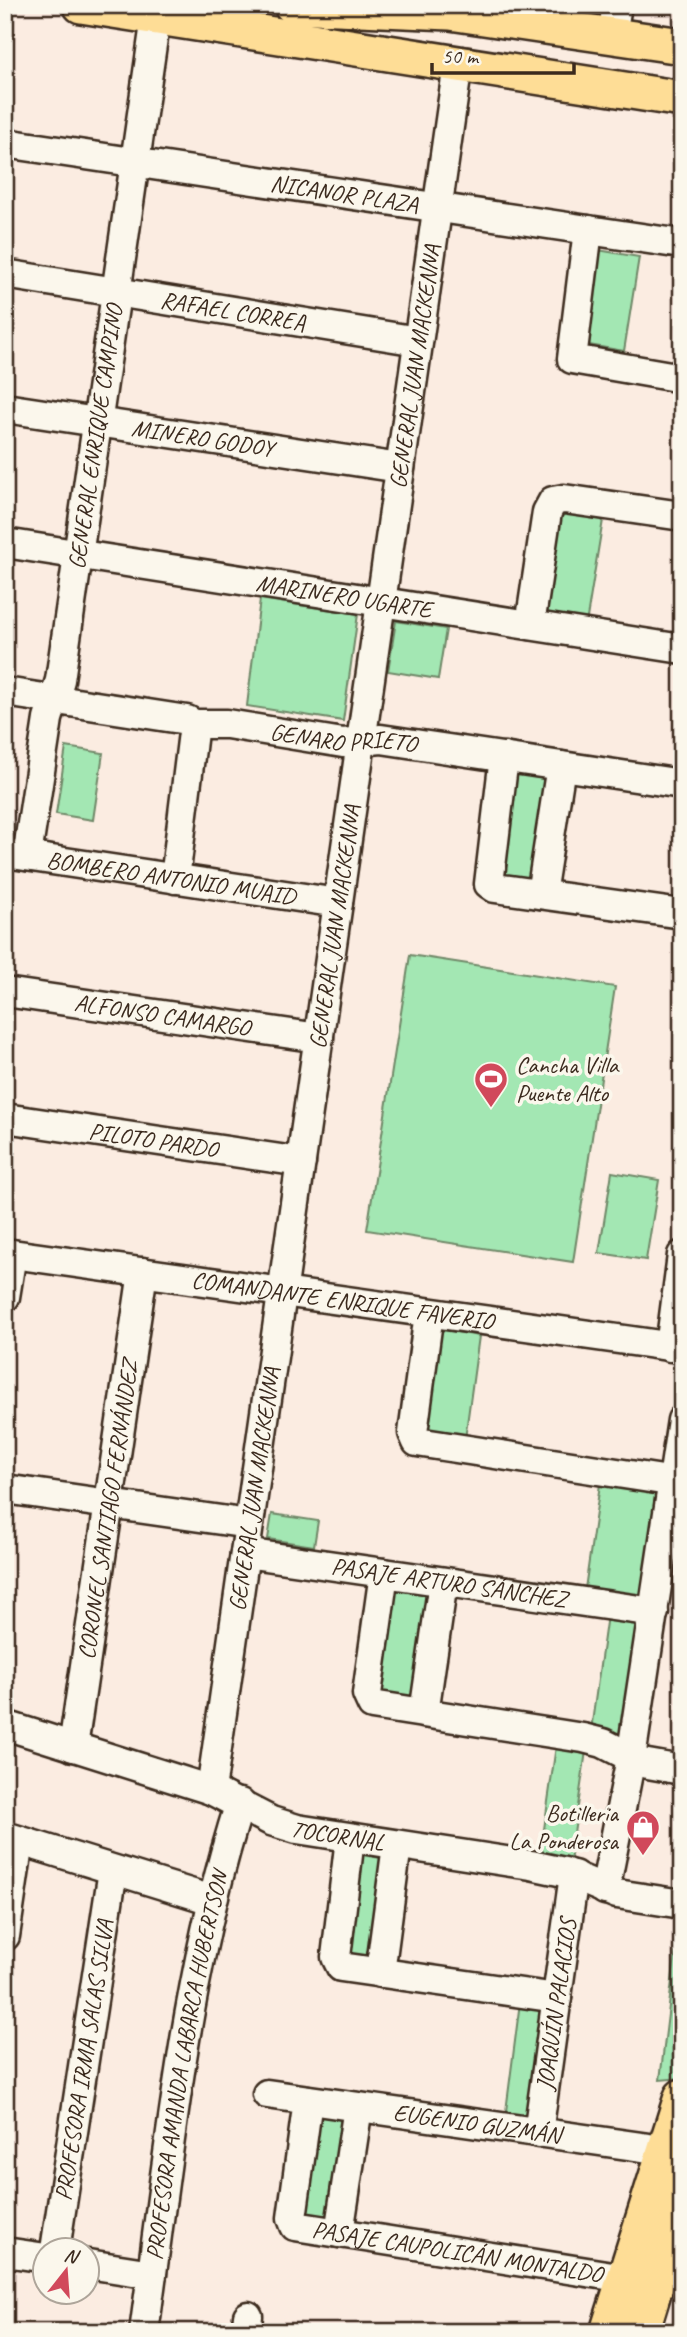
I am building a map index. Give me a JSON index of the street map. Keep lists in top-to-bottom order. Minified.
{"streets":{"street":["NICANOR PLAZA","RAFAEL CORREA","GENERAL JUAN MACKENNA","GENERAL ENRIQUE CAMPINO","MINERO GODOY","MARINERO UGARTE","GENARO PRIETO","BOMBERO ANTONIO MUAID","ALFONSO CAMARGO","PILOTO PARDO","COMANDANTE ENRIQUE FAVERIO","CORONEL SANTIAGO FERNÁNDEZ","PASAJE ARTURO SÁNCHEZ","TOCORNAL","JOAQUÍN PALACIOS","PROFESORA IRMA SALAS SILVA","PROFESORA AMANDA LABARCA HUBERTSON","EUGENIO GUZMÁN","PASAJE CAUPOLICÁN MONTALDO"]},"crossings":[["NICANOR PLAZA","GENERAL JUAN MACKENNA"],["NICANOR PLAZA","GENERAL ENRIQUE CAMPINO"],["RAFAEL CORREA","GENERAL JUAN MACKENNA"],["RAFAEL CORREA","GENERAL ENRIQUE CAMPINO"],["GENERAL JUAN MACKENNA","MINERO GODOY"],["GENERAL JUAN MACKENNA","MARINERO UGARTE"],["GENERAL JUAN MACKENNA","GENARO PRIETO"],["GENERAL JUAN MACKENNA","BOMBERO ANTONIO MUAID"],["GENERAL JUAN MACKENNA","ALFONSO CAMARGO"],["GENERAL JUAN MACKENNA","PILOTO PARDO"],["GENERAL JUAN MACKENNA","COMANDANTE ENRIQUE FAVERIO"],["GENERAL JUAN MACKENNA","PASAJE ARTURO SÁNCHEZ"],["GENERAL JUAN MACKENNA","TOCORNAL"],["GENERAL ENRIQUE CAMPINO","MINERO GODOY"],["GENERAL ENRIQUE CAMPINO","MARINERO UGARTE"],["GENERAL ENRIQUE CAMPINO","GENARO PRIETO"],["GENERAL ENRIQUE CAMPINO","BOMBERO ANTONIO MUAID"],["COMANDANTE ENRIQUE FAVERIO","CORONEL SANTIAGO FERNÁNDEZ"],["CORONEL SANTIAGO FERNÁNDEZ","TOCORNAL"],["TOCORNAL","JOAQUÍN PALACIOS"],["TOCORNAL","PROFESORA AMANDA LABARCA HUBERTSON"],["JOAQUÍN PALACIOS","EUGENIO GUZMÁN"],["EUGENIO GUZMÁN","PASAJE CAUPOLICÁN MONTALDO"]],"places":{"sports":["Cancha Villa Puente Alto"],"shop":["Botilleria La Ponderosa"]},"scale_bar":"50 m","north":"top"}
